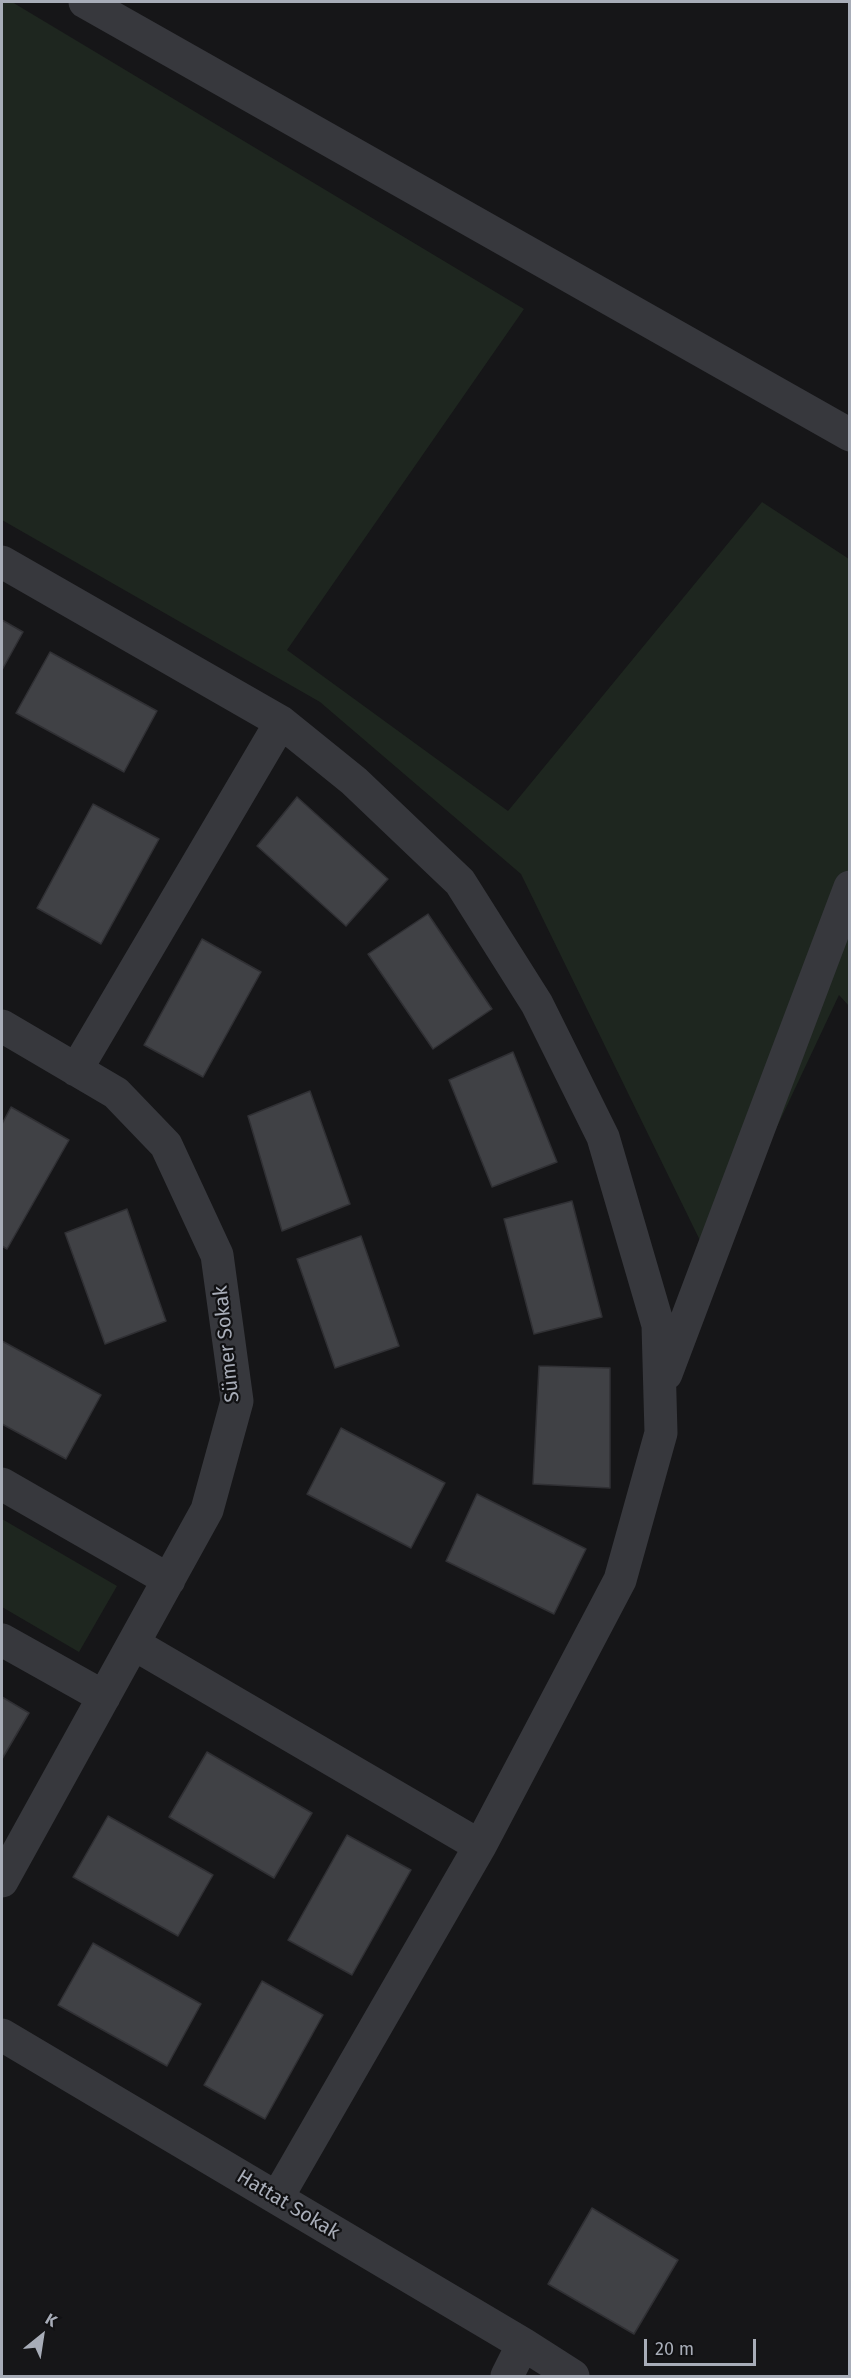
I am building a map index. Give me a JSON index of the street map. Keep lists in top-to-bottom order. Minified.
{"streets":{"street":["Sümer Sokak","Hattat Sokak"]},"scale_bar":"20 m","north":"top right"}
